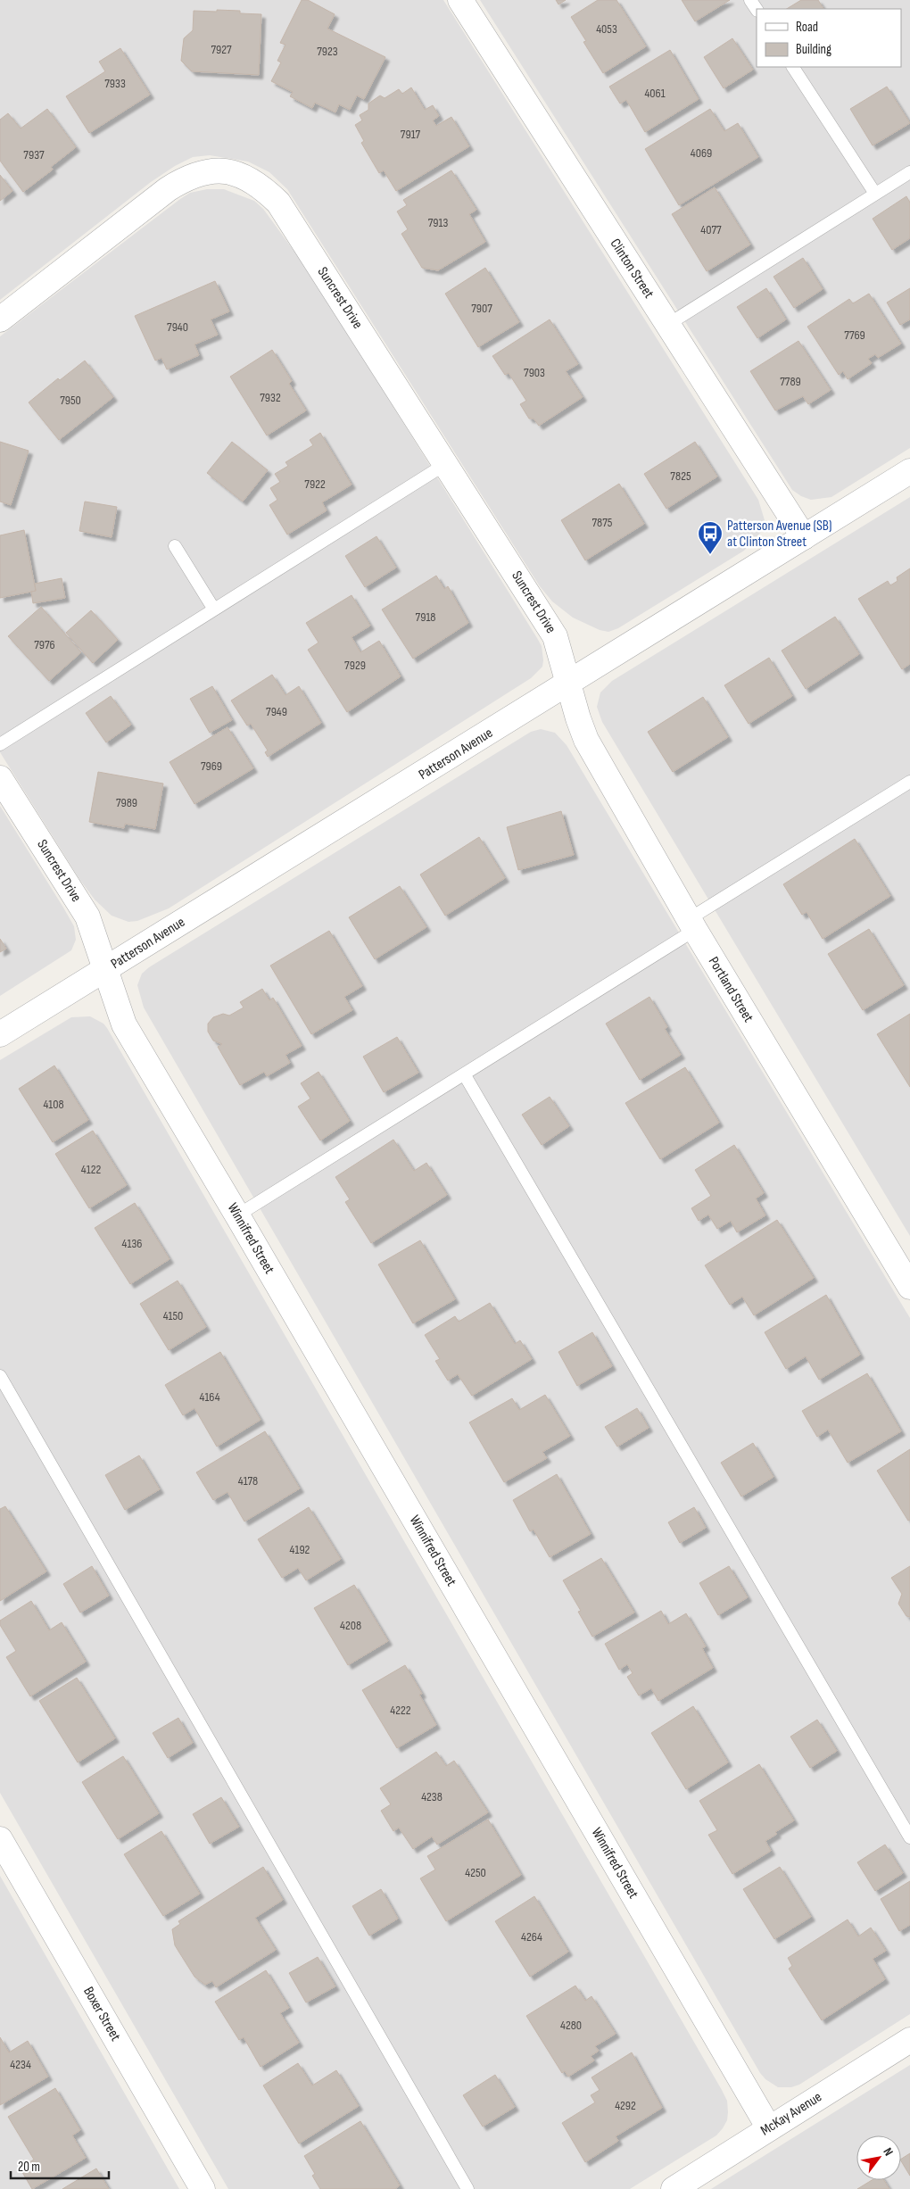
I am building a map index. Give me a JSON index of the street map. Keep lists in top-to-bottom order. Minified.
{"streets":{"street":["Clinton Street","Suncrest Drive","Patterson Avenue","Portland Street","Winnifred Street","Boxer Street","McKay Avenue"]},"crossings":[["Clinton Street","Patterson Avenue"],["Suncrest Drive","Patterson Avenue"],["Suncrest Drive","Portland Street"],["Suncrest Drive","Winnifred Street"],["Patterson Avenue","Portland Street"],["Patterson Avenue","Winnifred Street"],["Winnifred Street","McKay Avenue"]],"places":{"bus stop":["Patterson Avenue (SB) at Clinton Street"]},"house_numbers":["4053","7927","7923","7933","4061","7917","4069","7937","7913","4077","7907","7940","7769","7903","7789","7932","7950","7825","7922","7875","7918","7976","7929","7949","7969","7989","4108","4122","4136","4150","4164","4178","4192","4208","4222","4238","4250","4264","4280","4234","4292"],"legend":["Road","Building"],"scale_bar":"20 m","north":"top right"}
